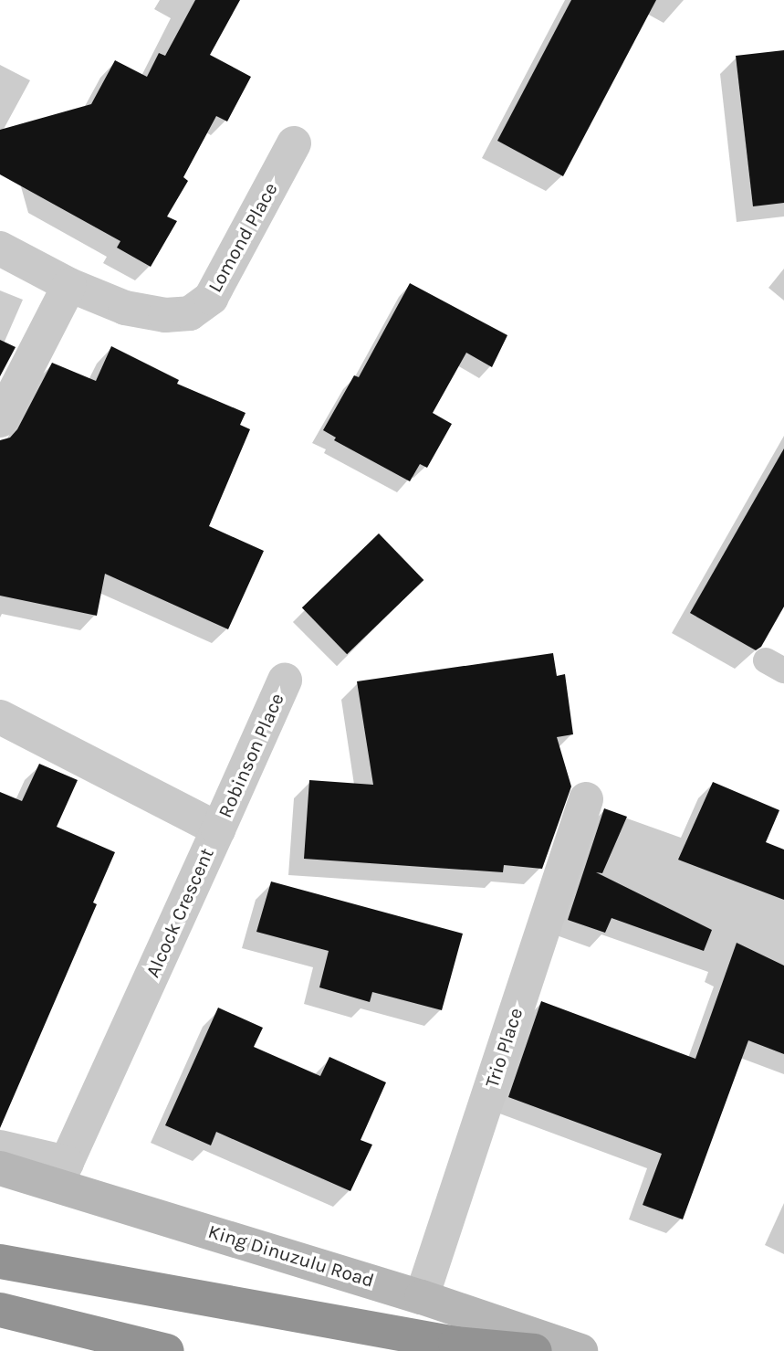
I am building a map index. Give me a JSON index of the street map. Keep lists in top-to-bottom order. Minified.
{"streets":{"main road":["King Dinuzulu Road"],"street":["Lomond Place","Robinson Place","Alcock Crescent","Trio Place"]},"crossings":[["Robinson Place","Alcock Crescent"],["Alcock Crescent","King Dinuzulu Road"],["Trio Place","King Dinuzulu Road"]]}
